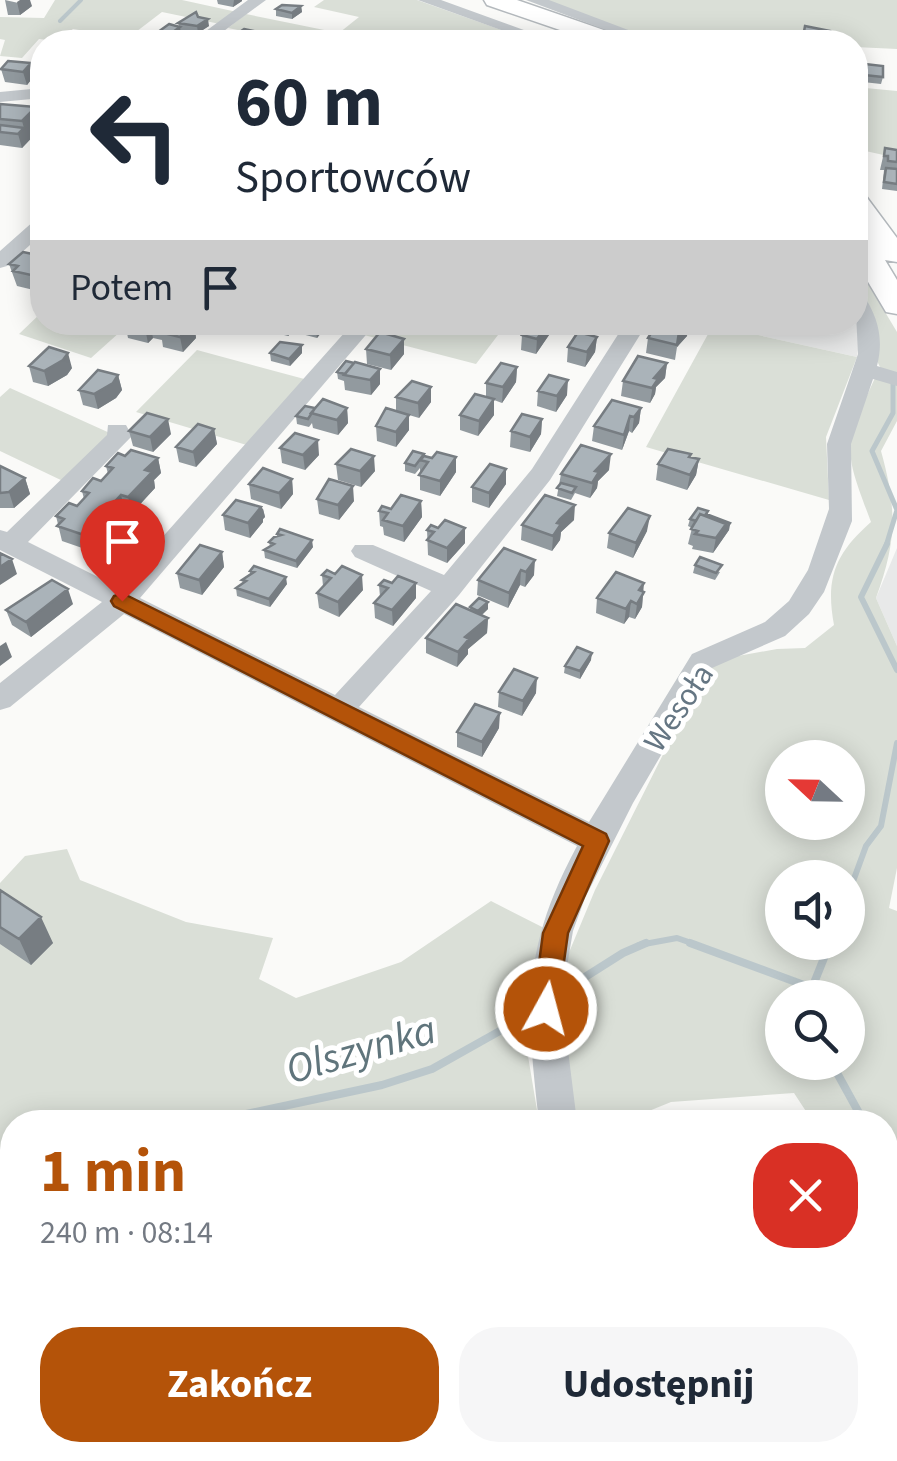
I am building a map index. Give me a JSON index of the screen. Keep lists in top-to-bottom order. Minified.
{"streets":{"street":["Wesoła"]},"water":["Olszynka"],"north":"left","page":{"turn":["60 m","Sportowców"],"then":"Potem","heading":["1 min","240 m · 08:14"],"buttons":["Zakończ","Udostępnij"]}}
